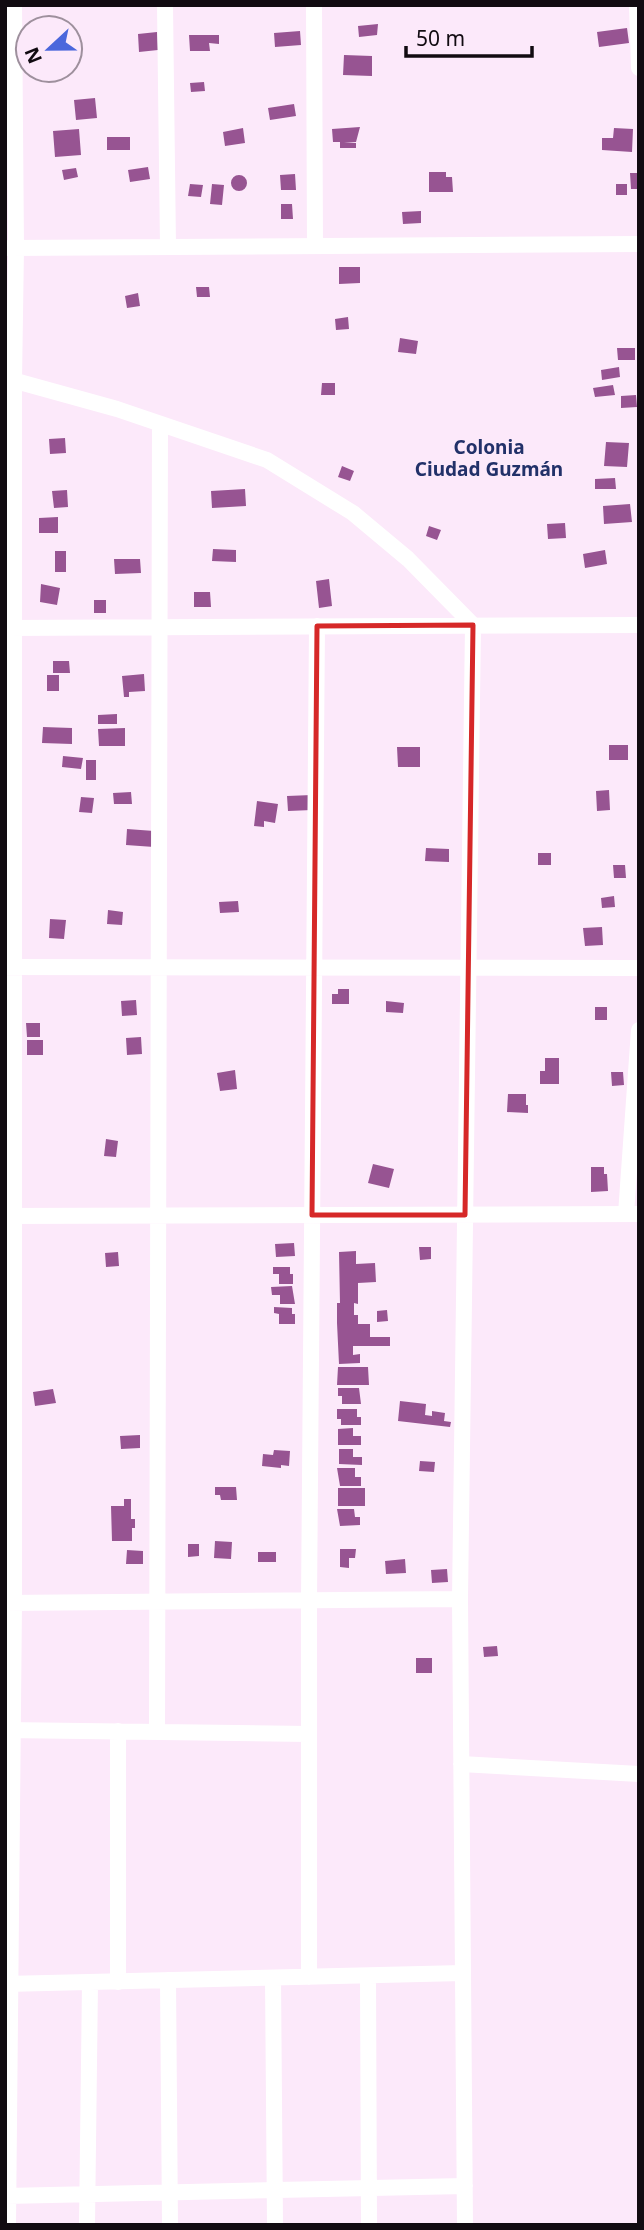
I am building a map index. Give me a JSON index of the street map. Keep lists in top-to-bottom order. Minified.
{"districts":["Colonia Ciudad Guzmán"],"scale_bar":"50 m","north":"left"}
